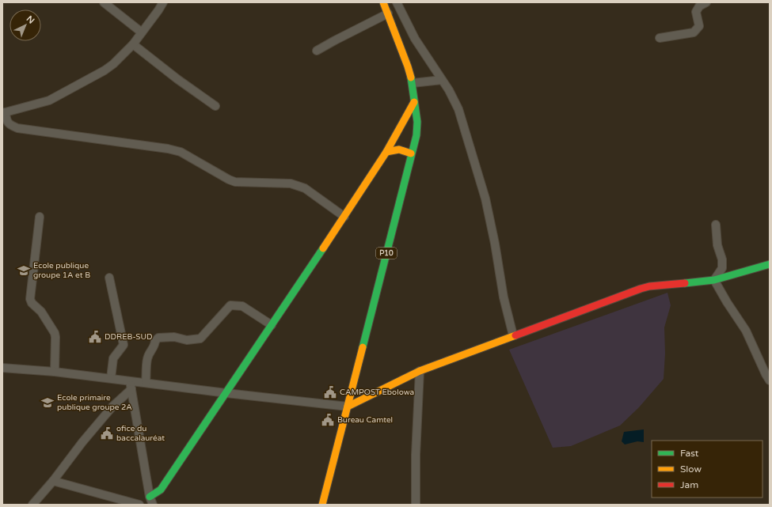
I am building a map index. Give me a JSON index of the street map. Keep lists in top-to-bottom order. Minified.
{"streets":{"main road":["P10"]},"places":{"school or university":["Ecole publique groupe 1A et B","Ecole primaire publique groupe 2A"],"public building":["DDREB-SUD","CAMPOST Ebolowa","Bureau Camtel","ofice du baccalauréat"]},"legend":["Fast","Slow","Jam"],"north":"top right"}
